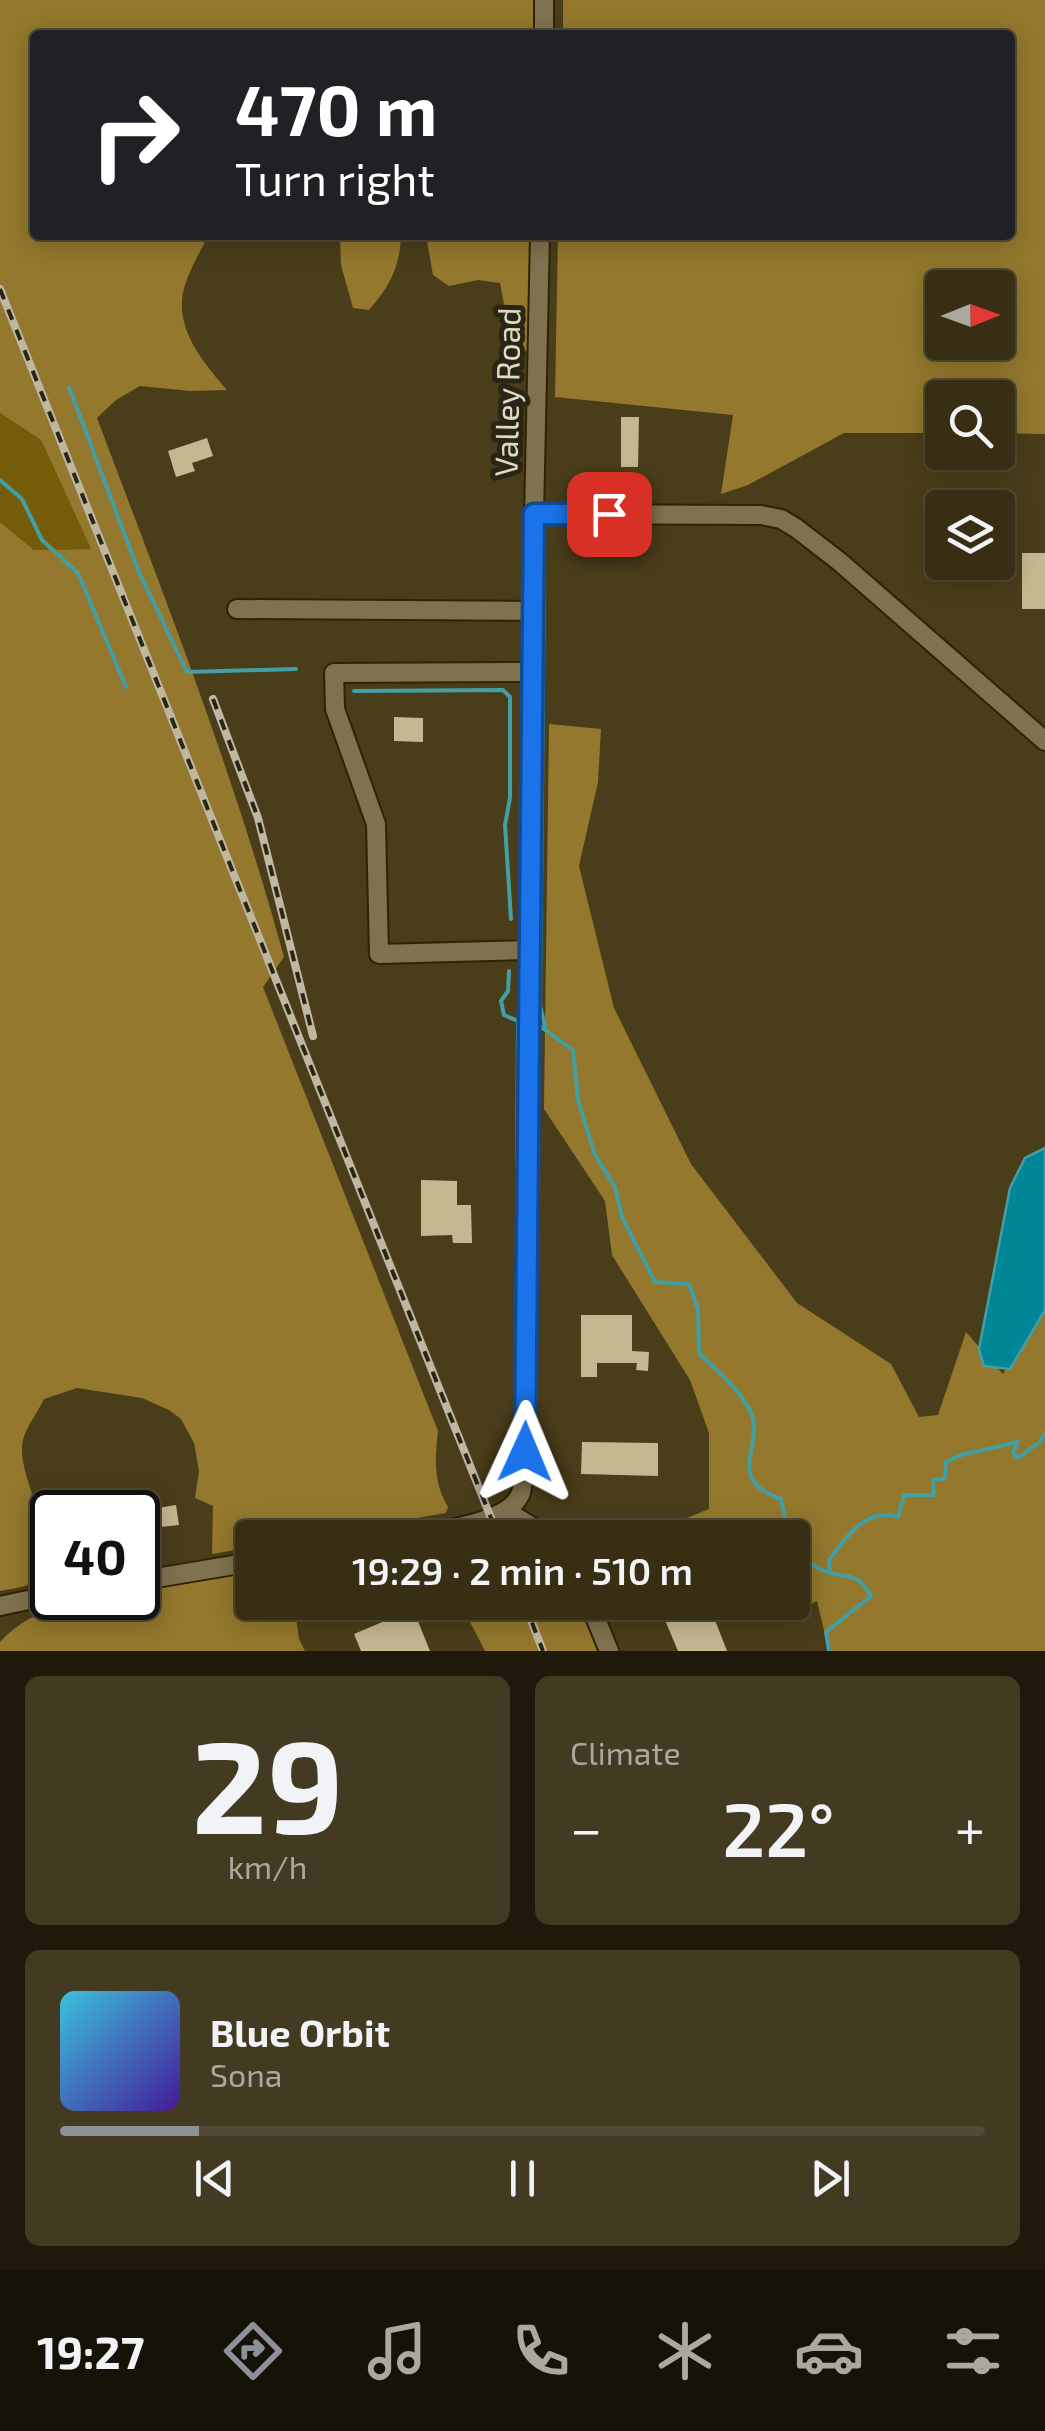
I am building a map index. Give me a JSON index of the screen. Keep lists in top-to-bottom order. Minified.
{"streets":{"street":["Valley Road"]},"north":"right","page":{"turn":["470 m","Turn right"],"limit":"40","trip":"19:29 · 2 min · 510 m","tile":[["29","km/h"],"Climate"],"heat":["−","22°","+"],"song":["Blue Orbit","Sona"],"tabs":"19:27"}}
